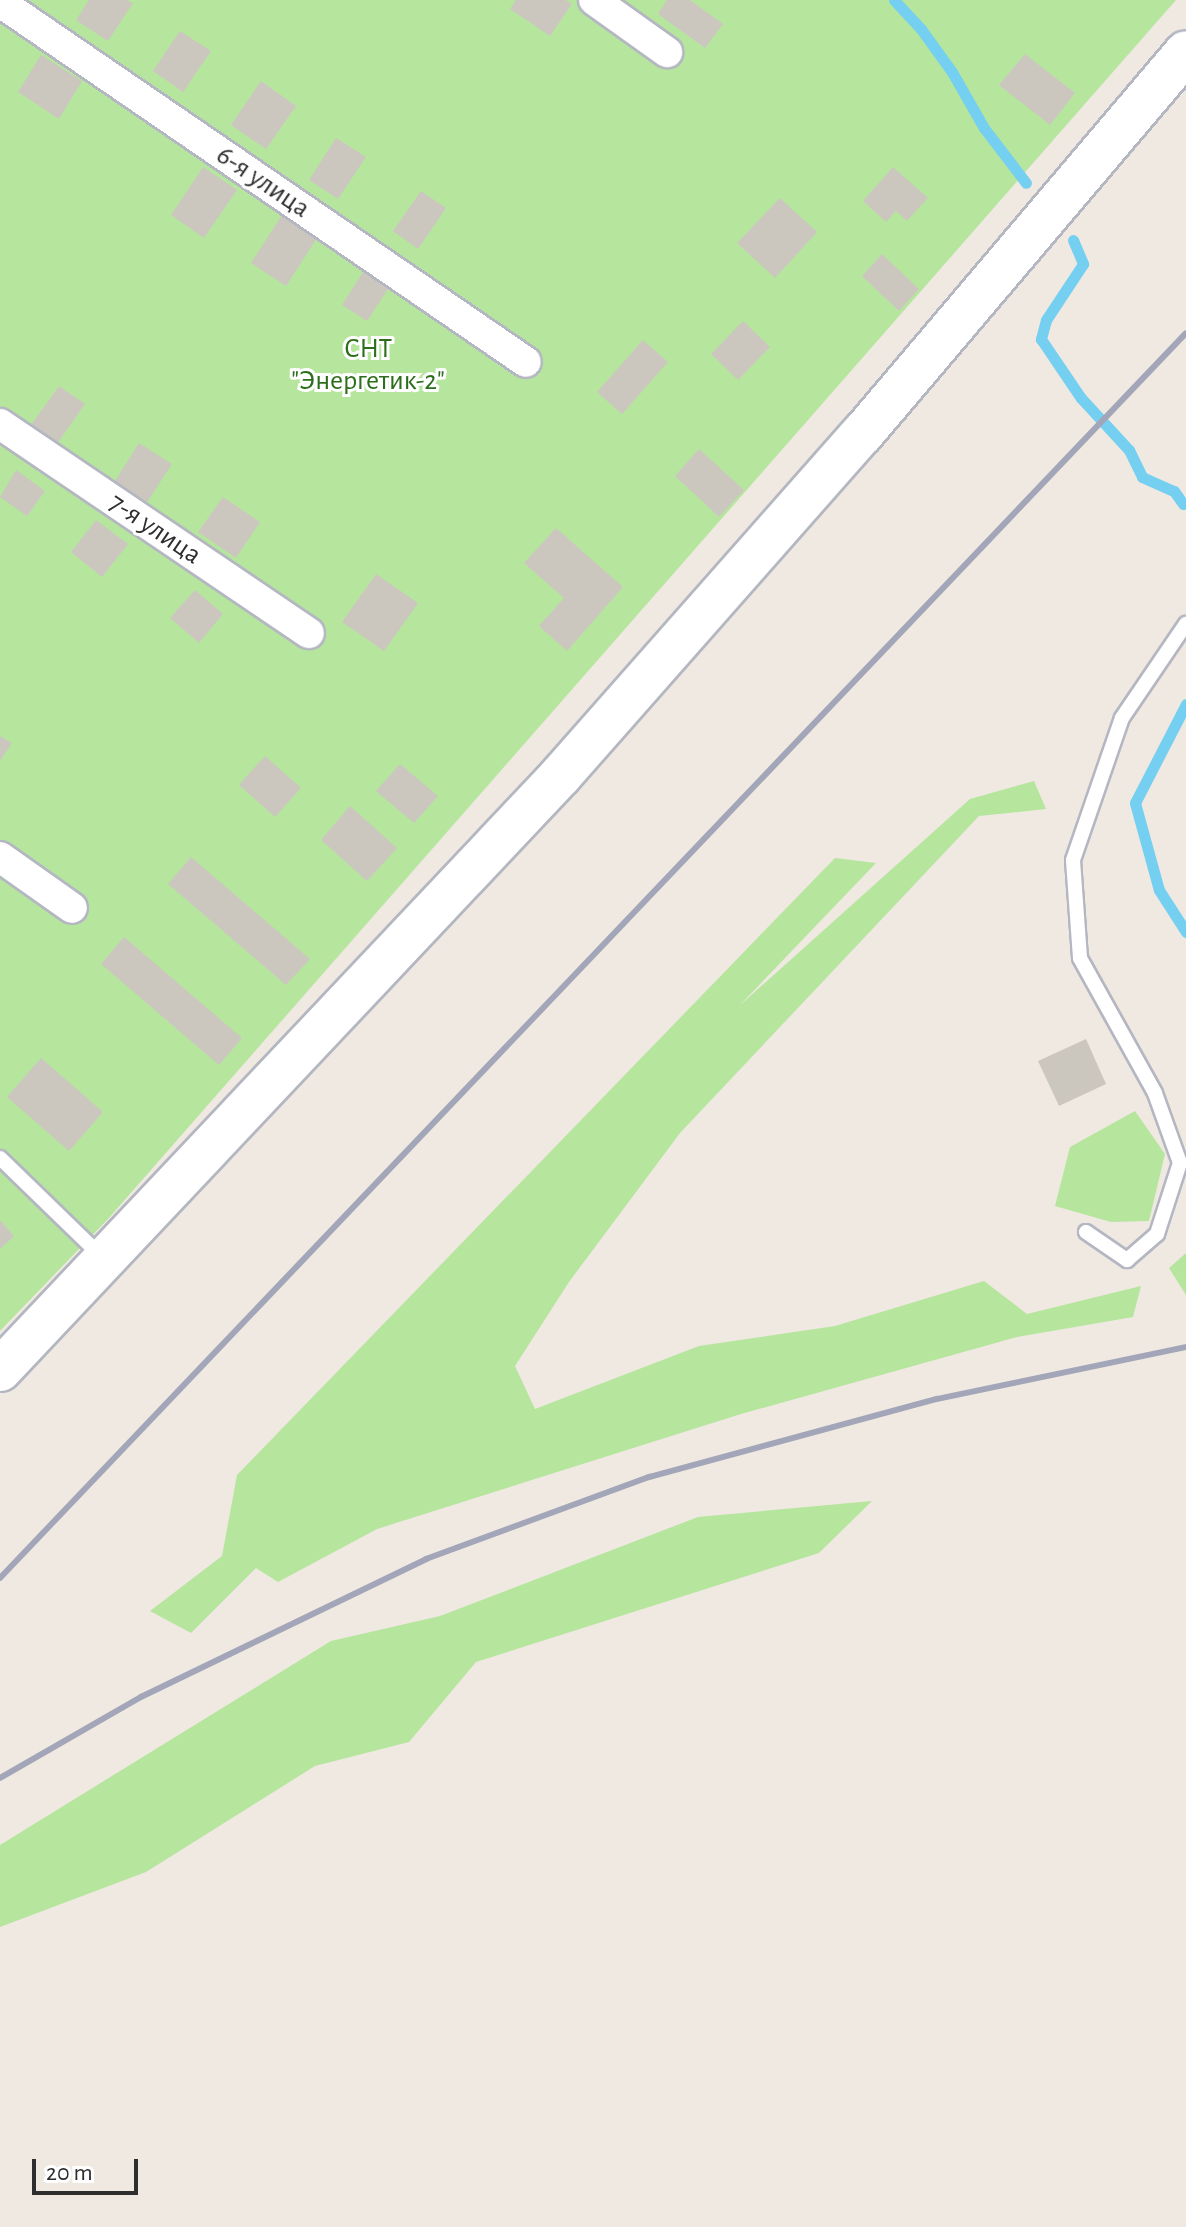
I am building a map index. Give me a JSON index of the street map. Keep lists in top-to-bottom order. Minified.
{"streets":{"street":["6-я улица","7-я улица"]},"parks":["СHТ \"Энергетик-2\""],"scale_bar":"20 m"}
